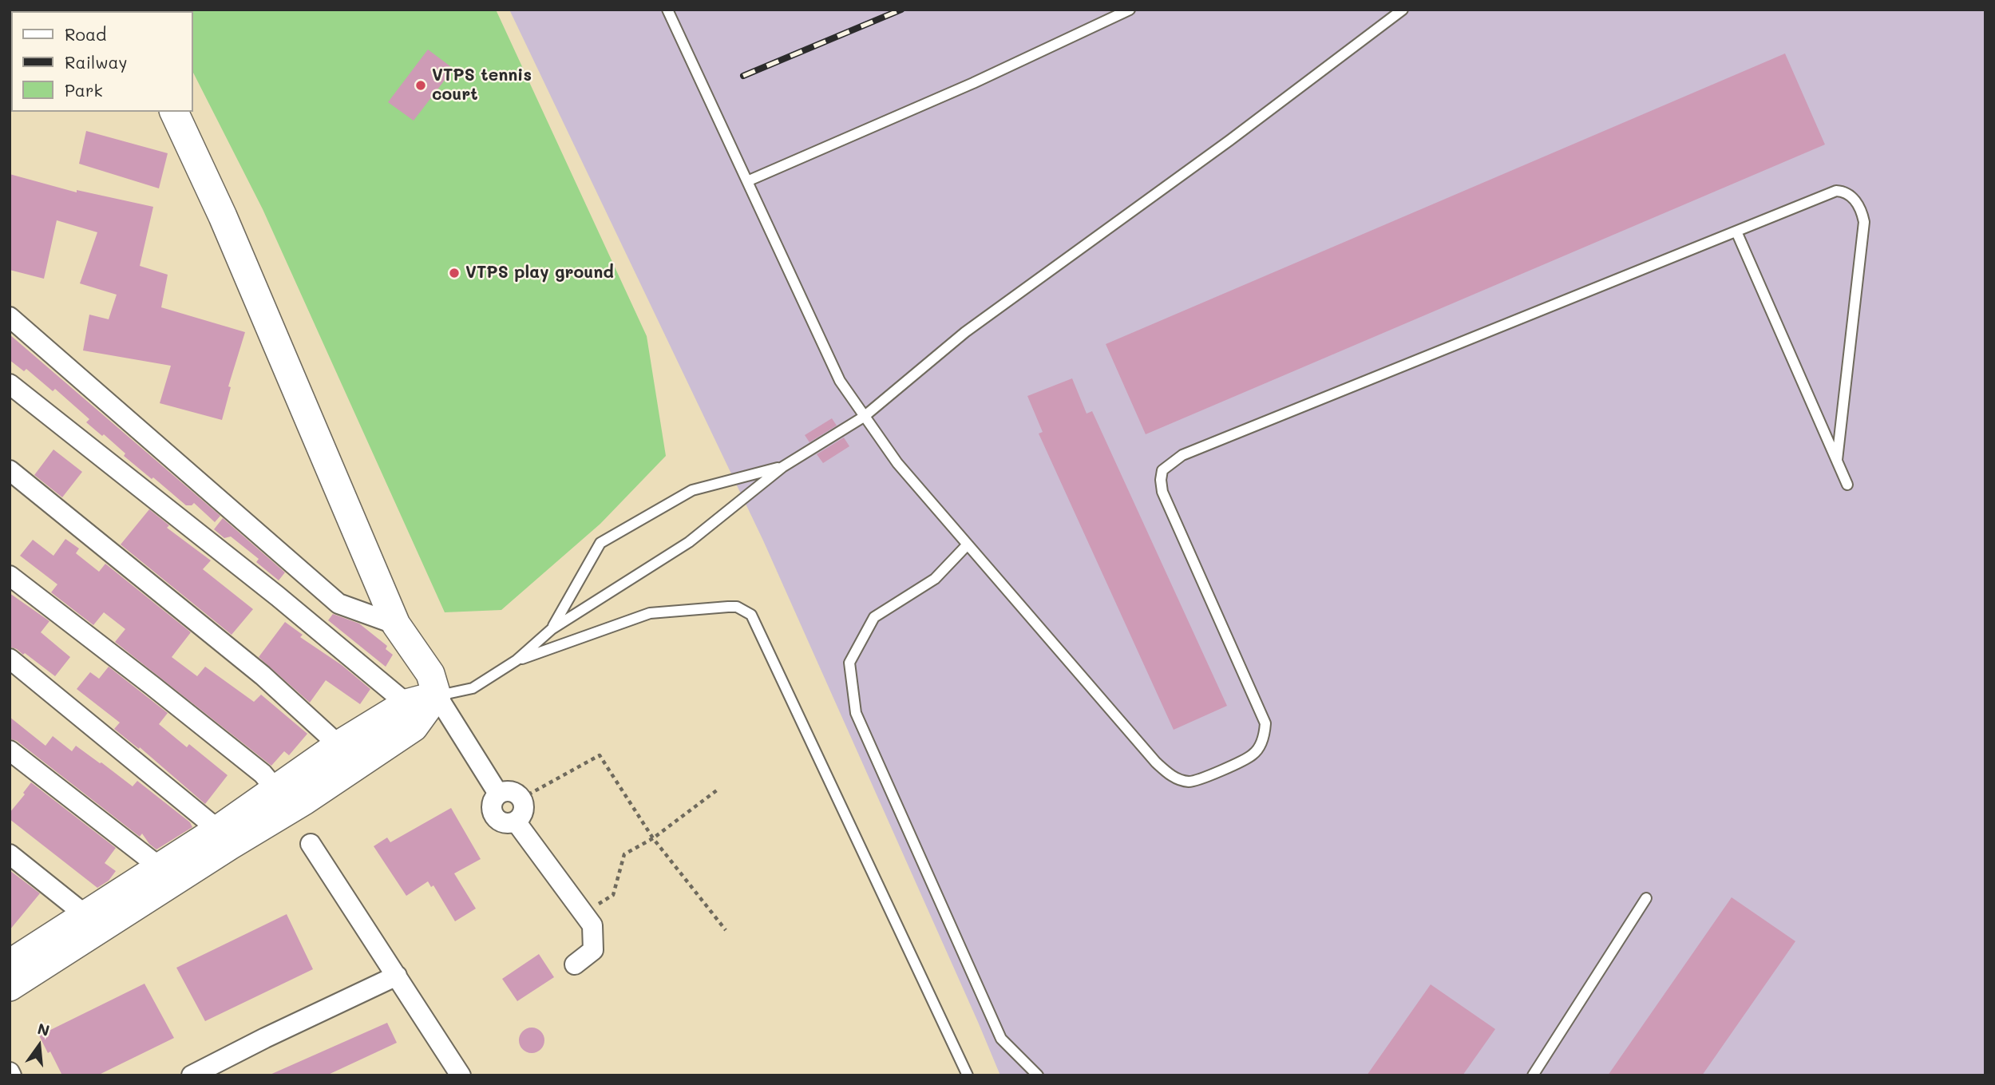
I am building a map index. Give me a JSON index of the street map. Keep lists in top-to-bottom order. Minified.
{"places":["VTPS tennis court","VTPS play ground"],"legend":["Road","Railway","Park"],"north":"top"}
